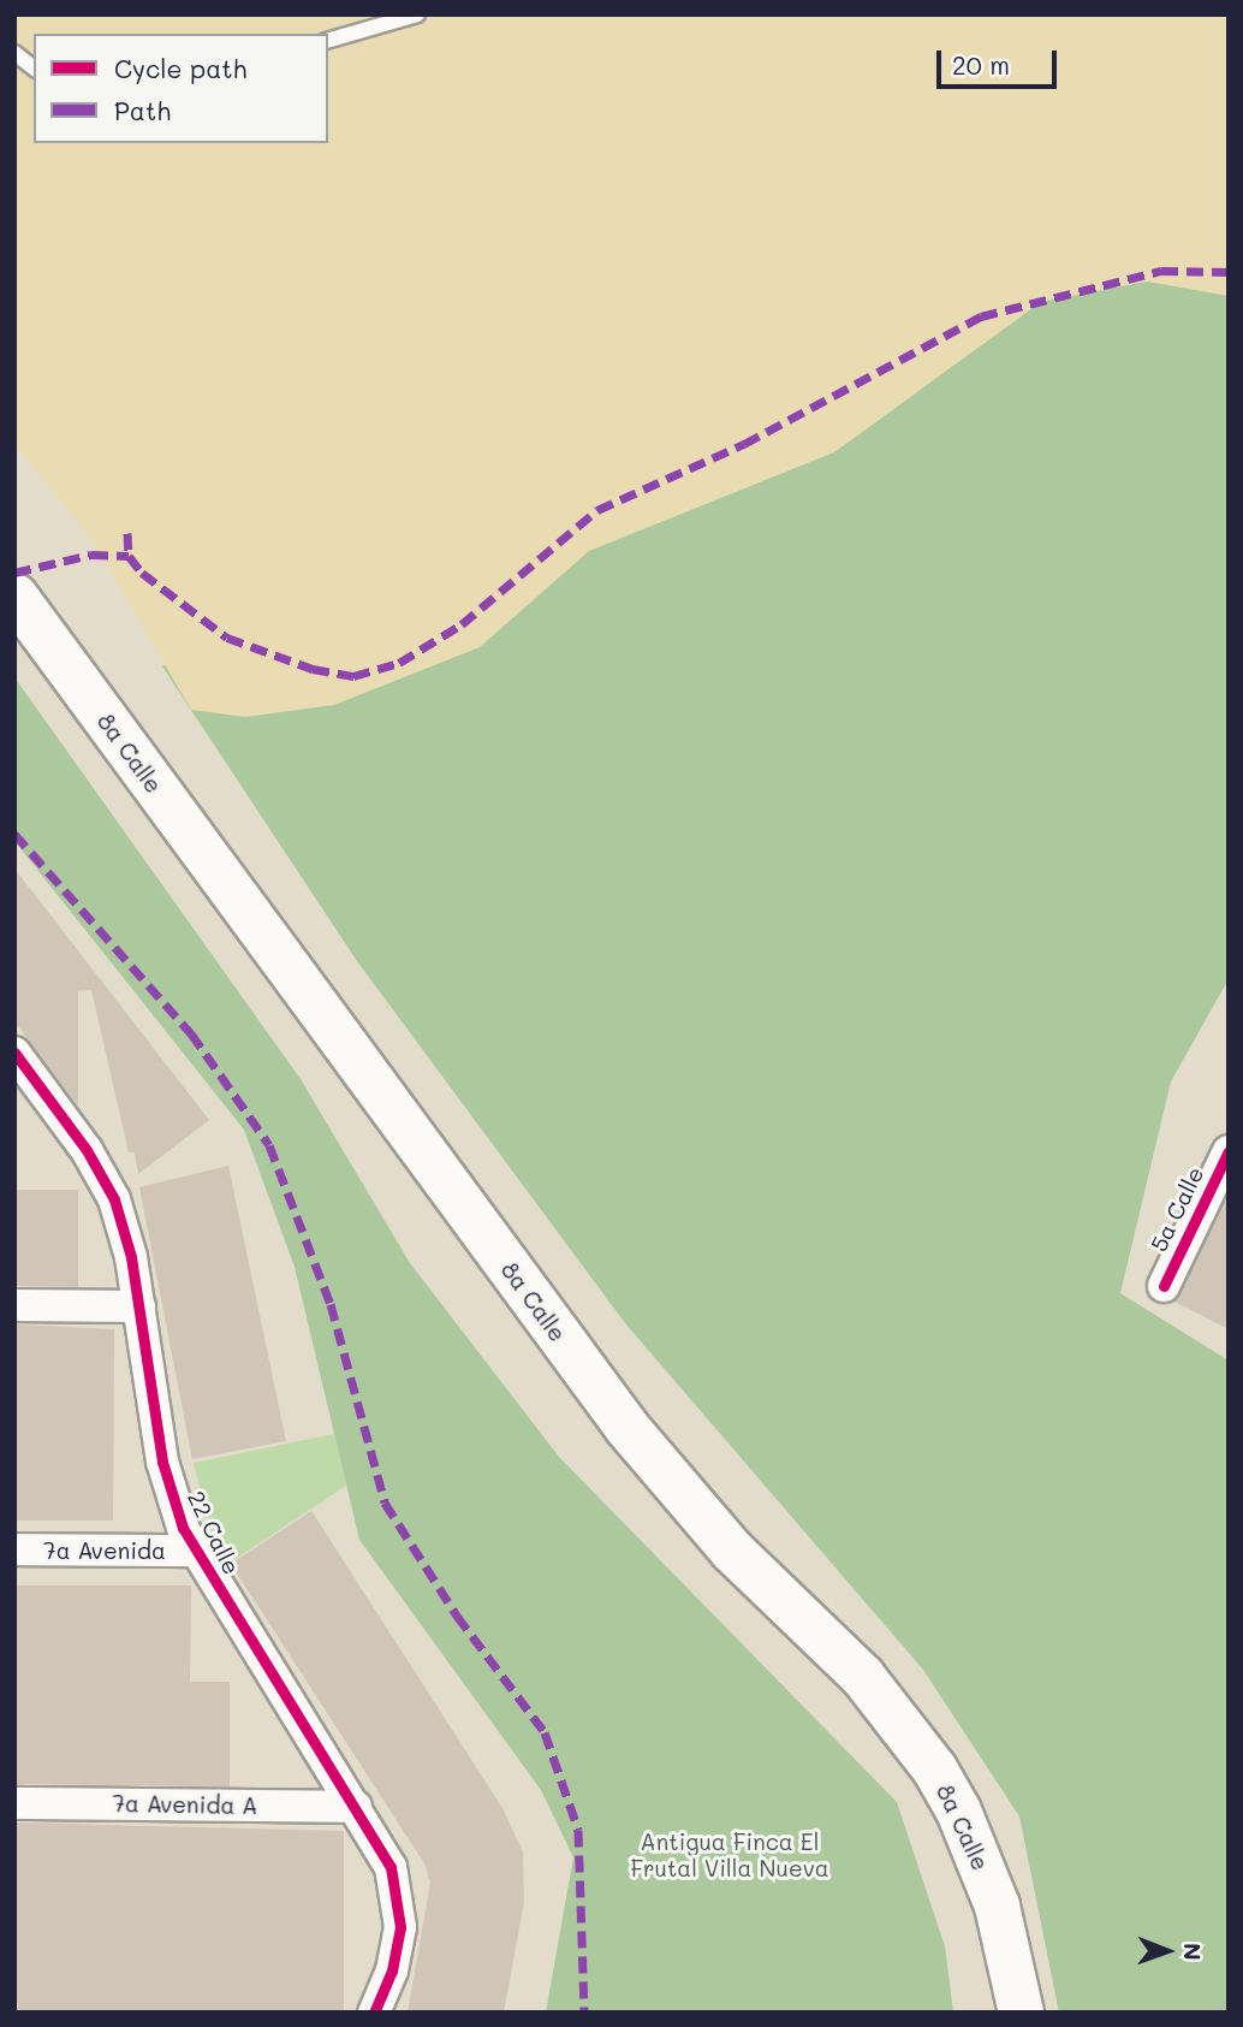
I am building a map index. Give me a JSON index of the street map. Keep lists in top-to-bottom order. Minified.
{"streets":{"main road":["8a Calle"],"street":["5a Calle","22 Calle","7a Avenida","7a Avenida A"]},"crossings":[["22 Calle","7a Avenida"],["22 Calle","7a Avenida A"]],"parks":["Antigua Finca El Frutal Villa Nueva"],"legend":["Cycle path","Path"],"scale_bar":"20 m","north":"right"}
